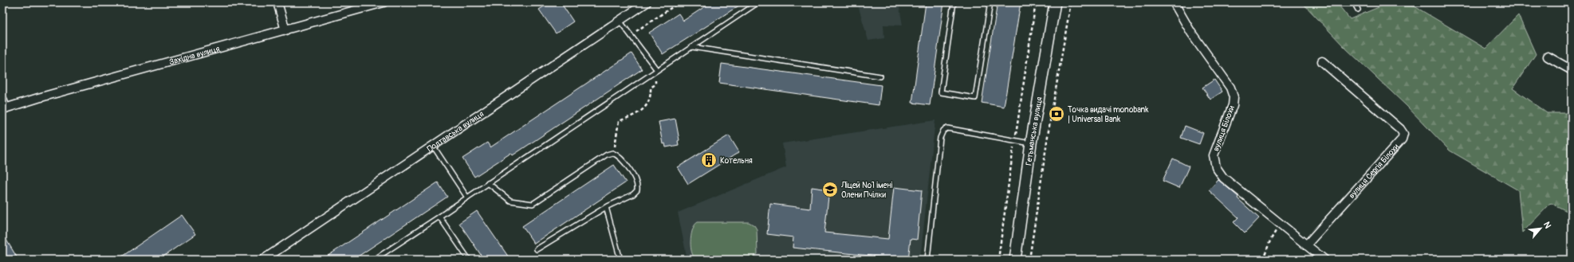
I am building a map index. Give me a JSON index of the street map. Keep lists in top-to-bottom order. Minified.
{"streets":{"street":["Західна вулиця","вулиця Білохи","Полтавська вулиця","Гетьманська вулиця","вулиця Сергія Білохи"]},"crossings":[["вулиця Білохи","вулиця Сергія Білохи"]],"places":{"bank":["Точка видачі monobank | Universal Bank"],"building":["Котельня"],"school or university":["Ліцей №1 імені Олени Пчілки"]},"north":"top right"}
